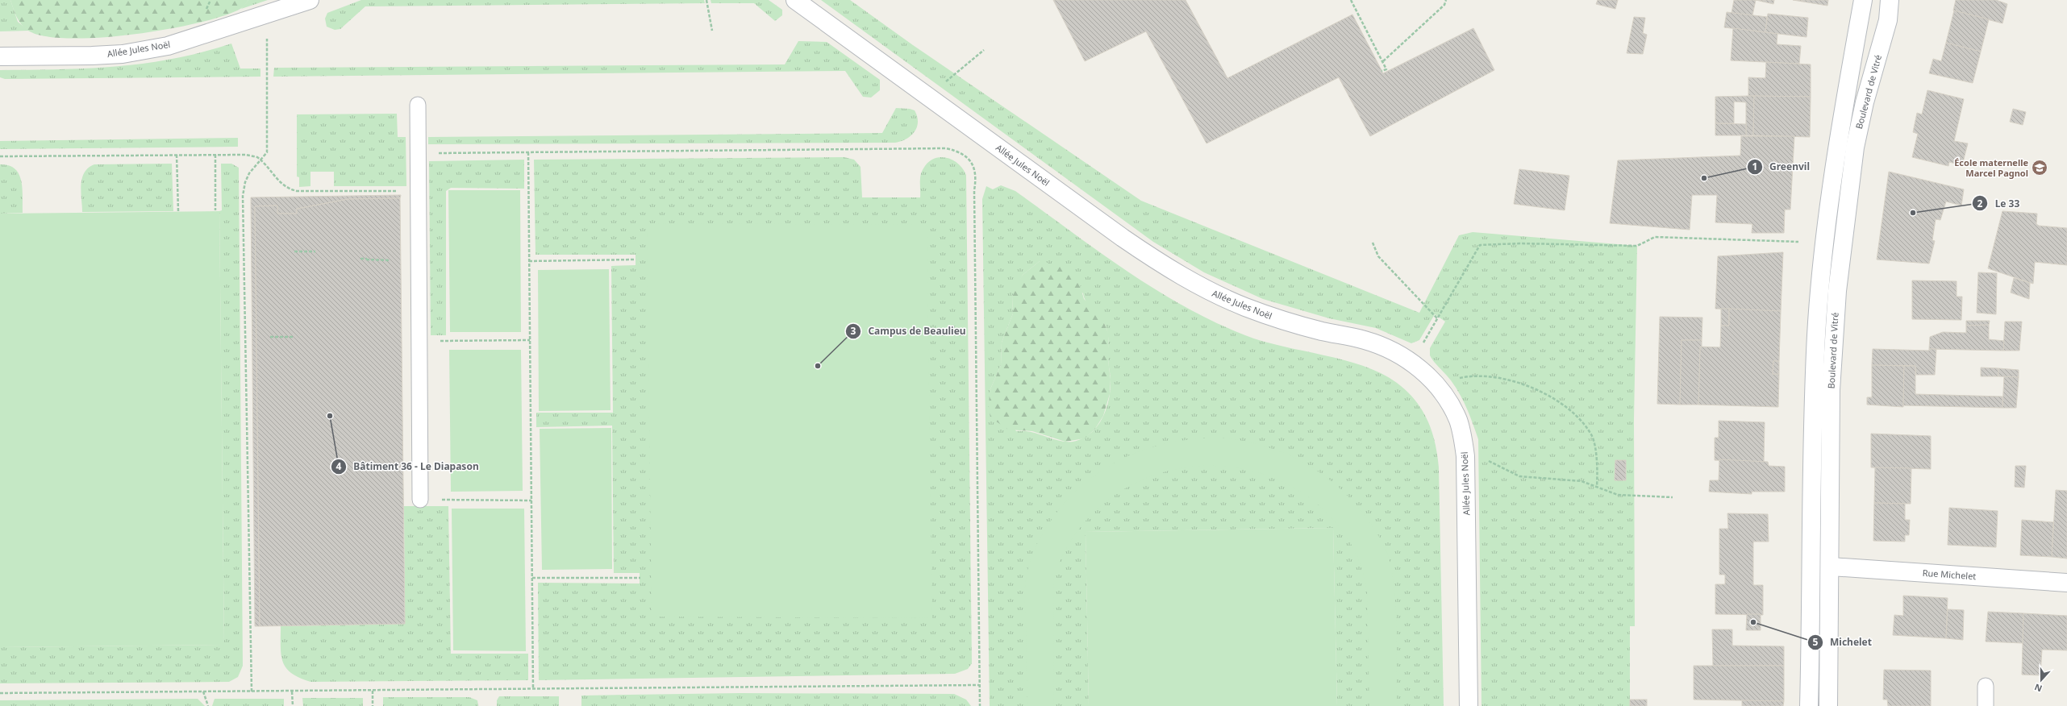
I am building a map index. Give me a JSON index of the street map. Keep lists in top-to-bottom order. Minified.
{"streets":{"street":["Allée Jules Noël","Boulevard de Vitré","Rue Michelet"]},"crossings":[["Boulevard de Vitré","Rue Michelet"]],"places":{"school or university":["École maternelle Marcel Pagnol"],"other":["Greenvil","Le 33","Campus de Beaulieu","Bâtiment 36 - Le Diapason","Michelet"]},"north":"bottom"}
